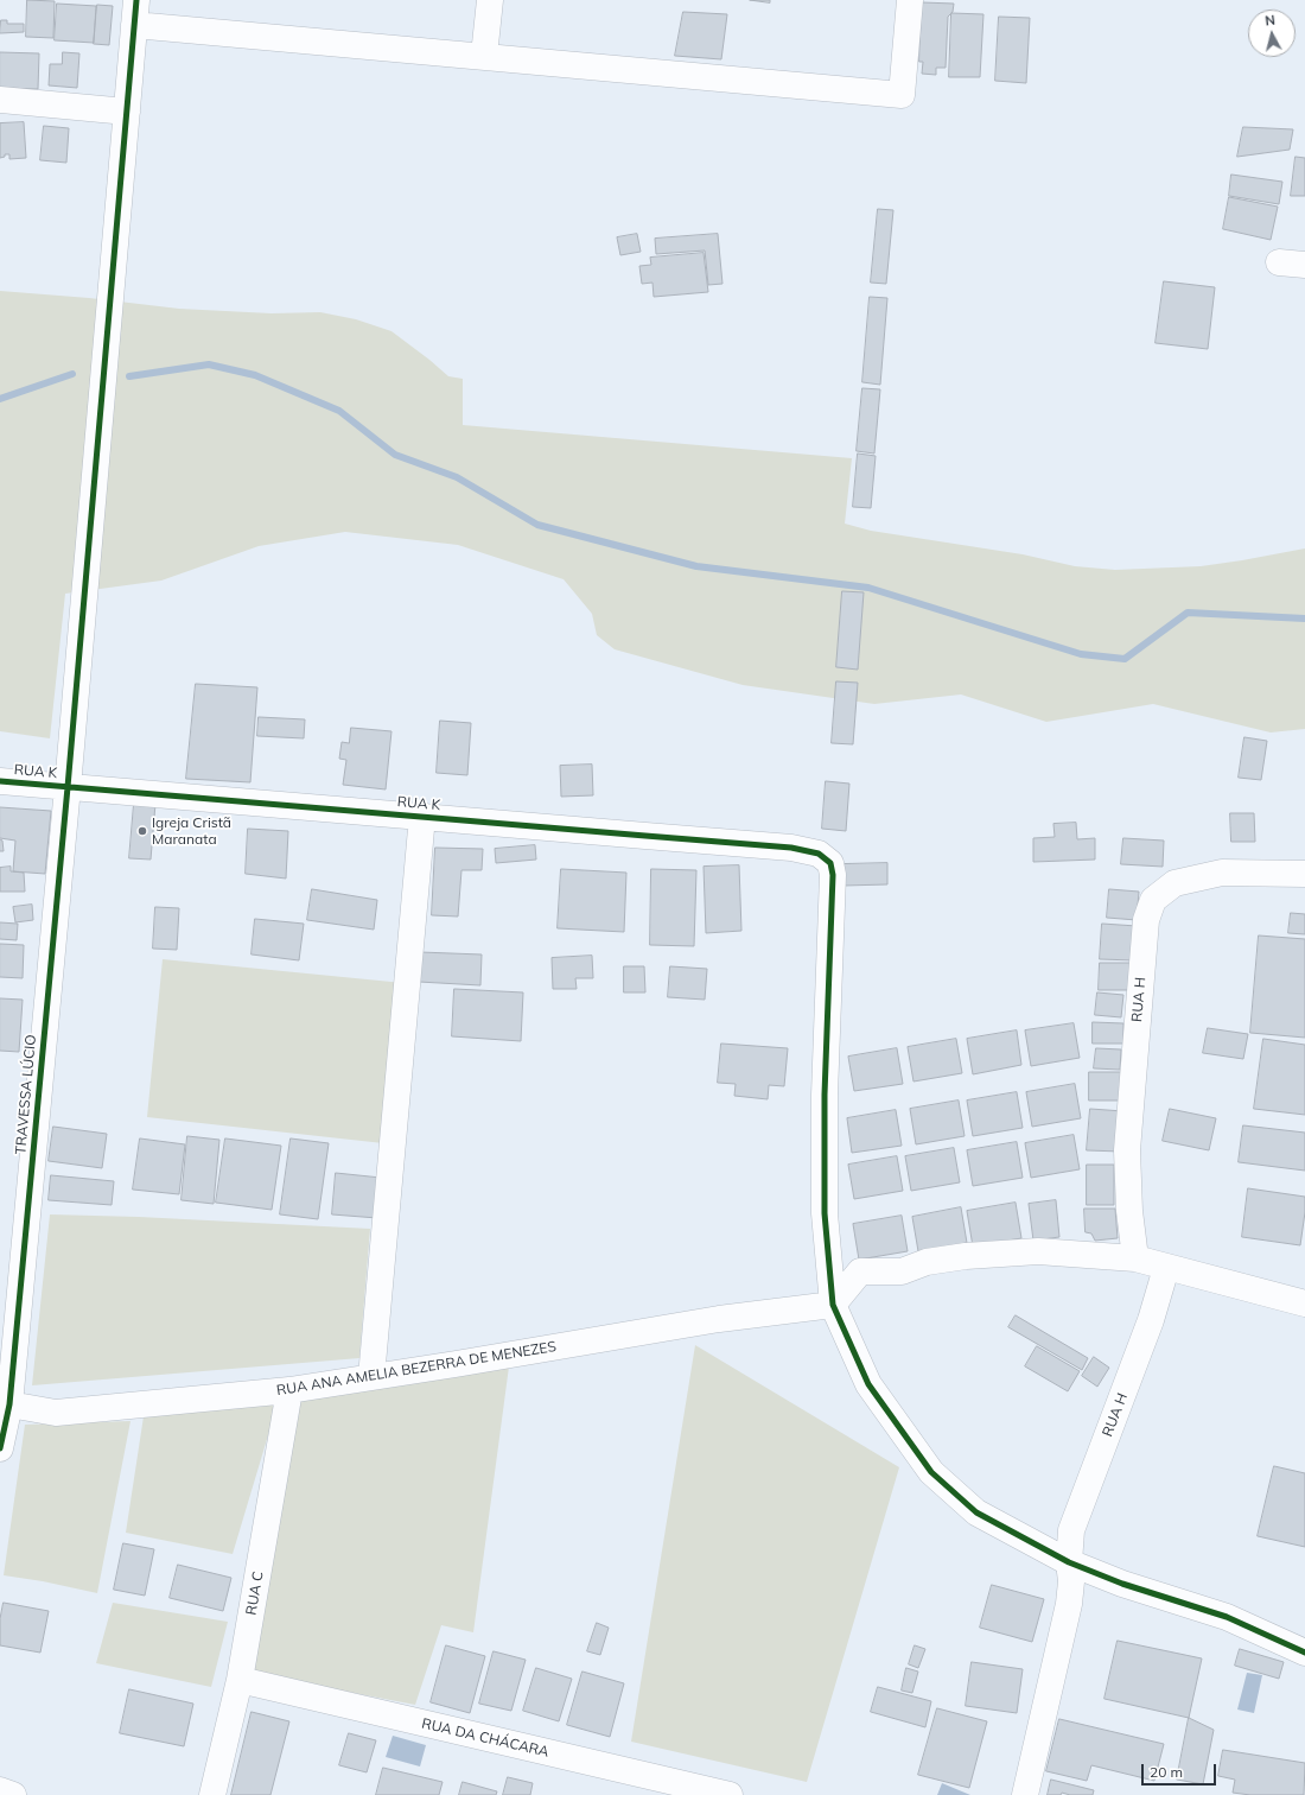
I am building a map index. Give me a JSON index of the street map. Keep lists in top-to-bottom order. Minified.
{"streets":{"street":["RUA K","RUA H","TRAVESSA LÚCIO","RUA ANA AMELIA BEZERRA DE MENEZES","RUA C","RUA DA CHÁCARA"]},"crossings":[["RUA K","TRAVESSA LÚCIO"],["RUA K","RUA ANA AMELIA BEZERRA DE MENEZES"],["TRAVESSA LÚCIO","RUA ANA AMELIA BEZERRA DE MENEZES"],["RUA ANA AMELIA BEZERRA DE MENEZES","RUA C"],["RUA C","RUA DA CHÁCARA"]],"places":["Igreja Cristã Maranata"],"scale_bar":"20 m","north":"top"}
